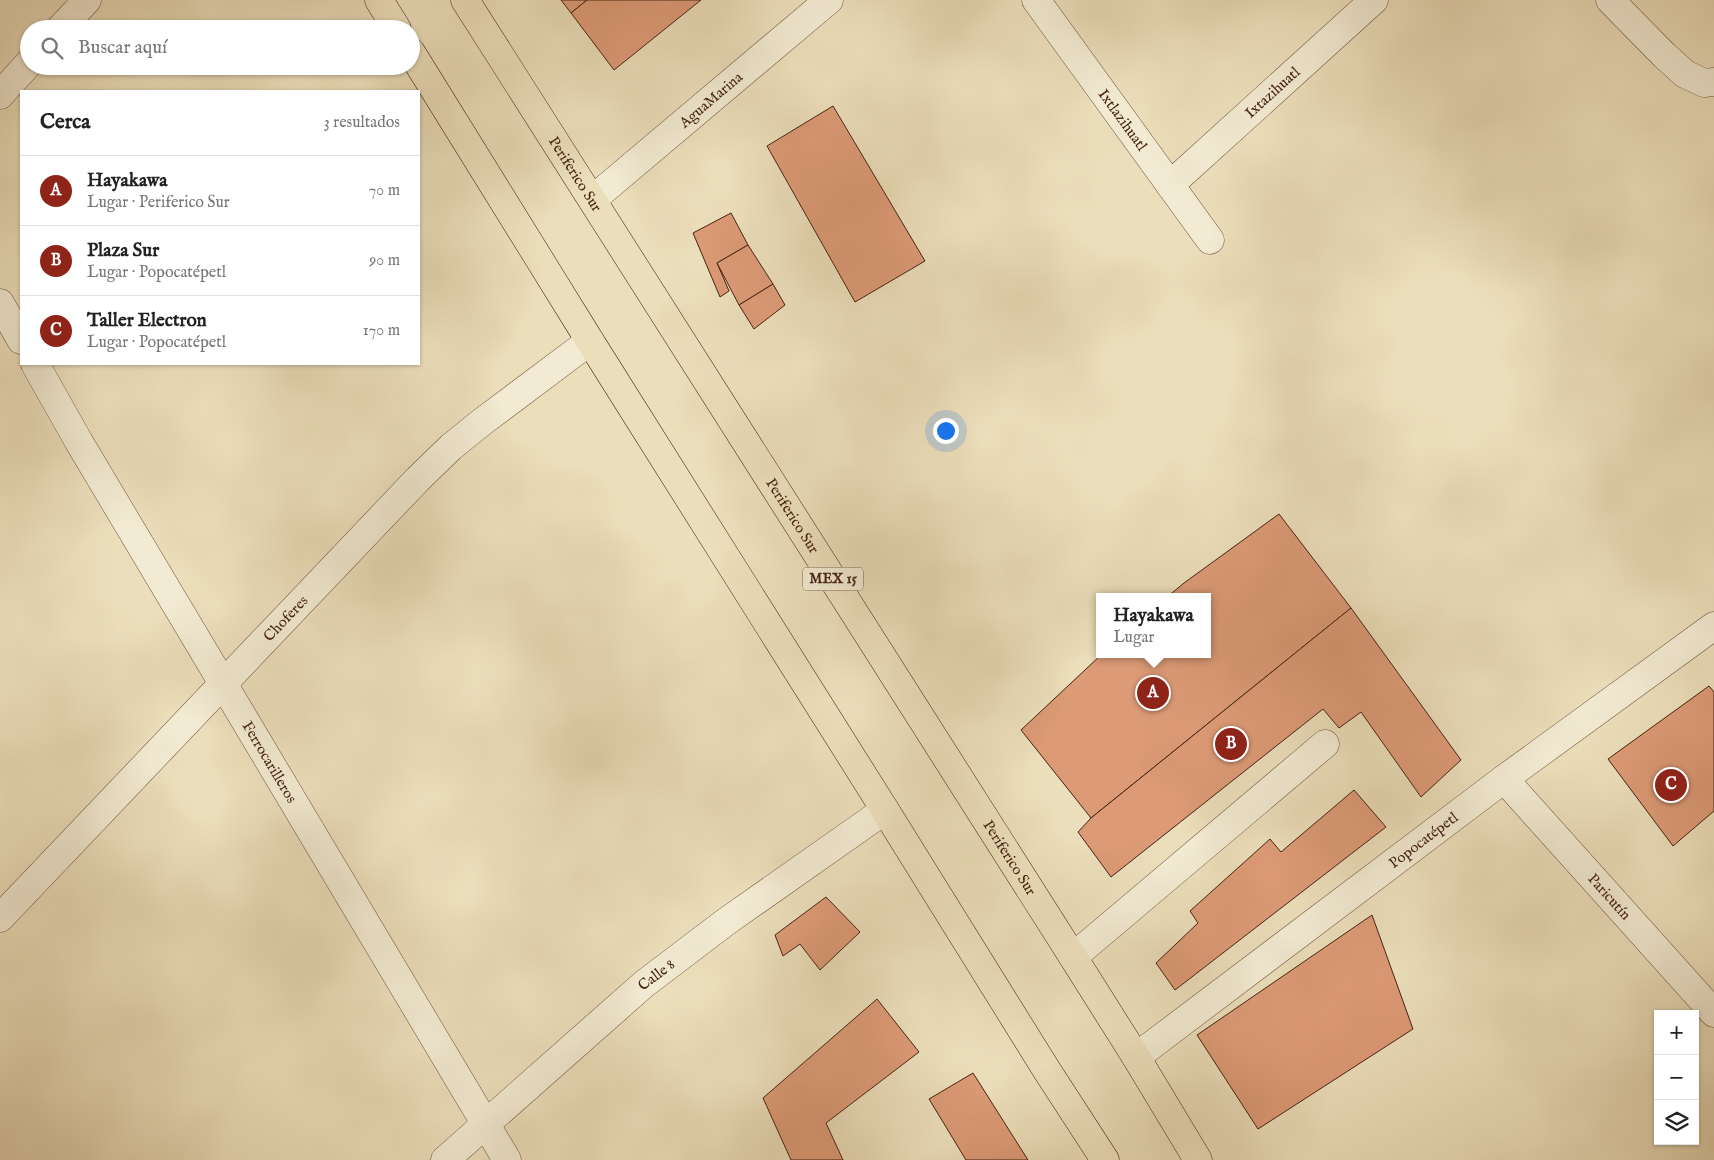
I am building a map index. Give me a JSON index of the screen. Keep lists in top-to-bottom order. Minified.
{"streets":{"main road":["Periferico Sur","MEX 15"],"street":["Ixtazihuatl","AguaMarina","Ixtlazihuatl","Choferes","Ferrocarilleros","Popocatépetl","Paricutín","Calle 8"]},"crossings":[["Ixtazihuatl","Ixtlazihuatl"],["AguaMarina","Periferico Sur"],["Periferico Sur","Popocatépetl"],["Choferes","Ferrocarilleros"],["Ferrocarilleros","Calle 8"],["Popocatépetl","Paricutín"]],"page":{"search":"Buscar aquí","heading":["Cerca","3 resultados"],"list":[{"mark":"A","name":"Hayakawa","note":"Lugar · Periferico Sur","value":"70 m"},{"mark":"B","name":"Plaza Sur","note":"Lugar · Popocatépetl","value":"90 m"},{"mark":"C","name":"Taller Electron","note":"Lugar · Popocatépetl","value":"170 m"}],"popup":["Hayakawa","Lugar"],"pins":["A","B","C"],"map_buttons":["+","−"]}}
